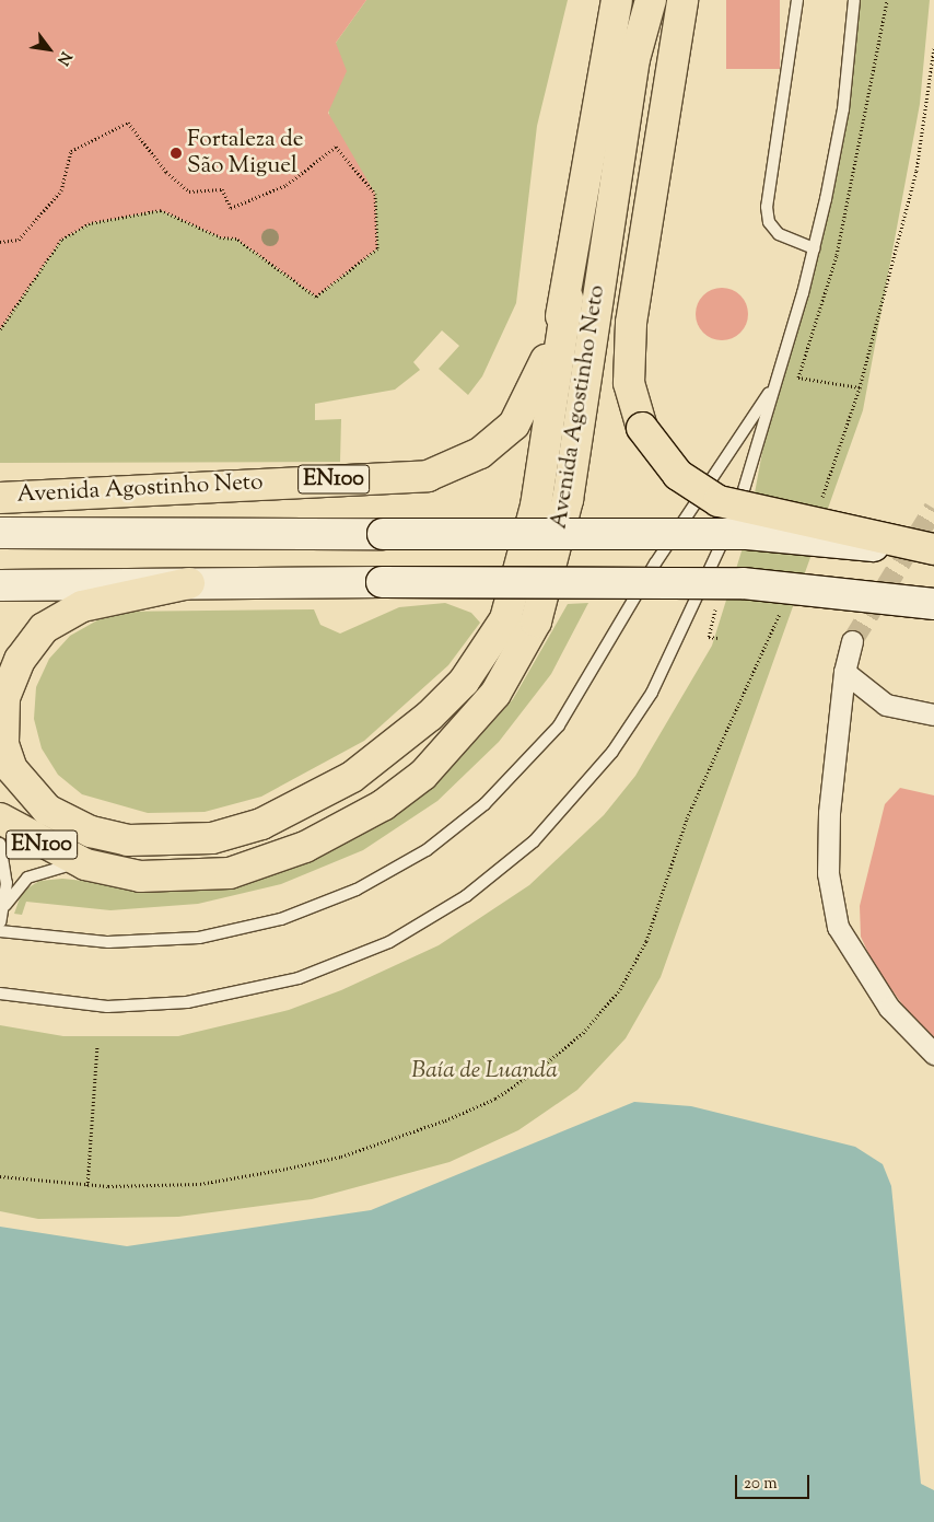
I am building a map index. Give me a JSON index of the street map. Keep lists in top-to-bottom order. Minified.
{"streets":{"main road":["Avenida Agostinho Neto","EN100"]},"parks":["Baía de Luanda"],"places":["Fortaleza de São Miguel"],"scale_bar":"20 m","north":"bottom right"}
